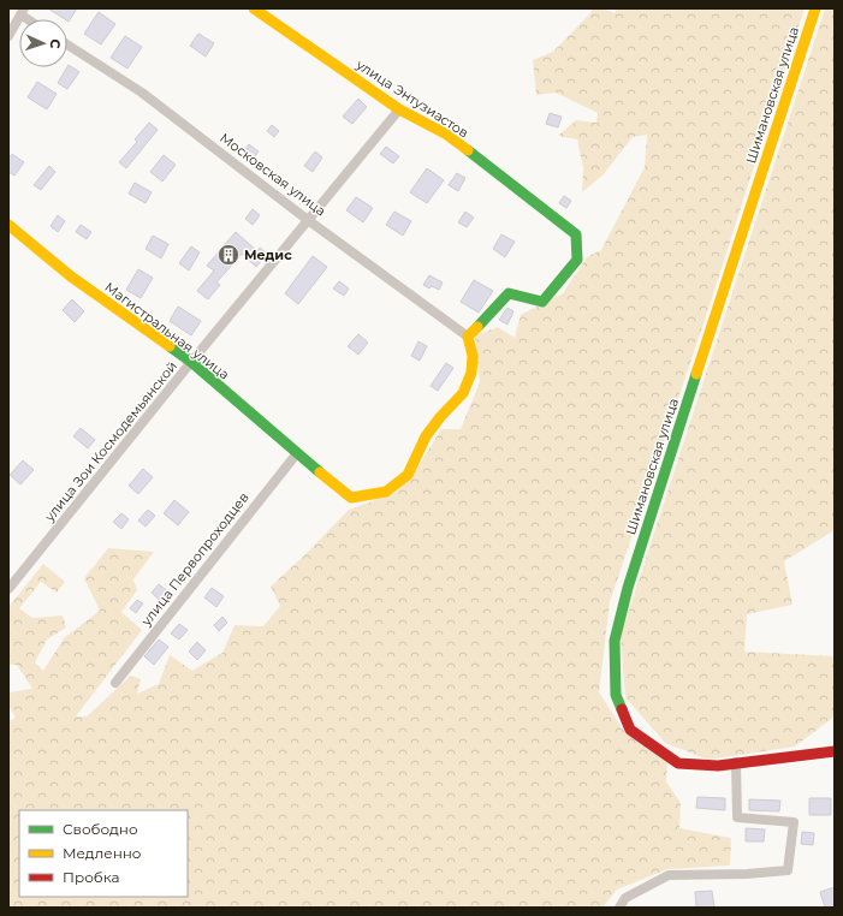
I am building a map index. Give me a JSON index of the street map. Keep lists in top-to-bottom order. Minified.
{"streets":{"street":["Шимановская улица","улица Энтузиастов","Московская улица","Магистральная улица","улица Зои Космодемьянской","улица Первопроходцев"]},"crossings":[["улица Энтузиастов","Московская улица"],["улица Энтузиастов","Магистральная улица"],["улица Энтузиастов","улица Зои Космодемьянской"],["Московская улица","Магистральная улица"],["Московская улица","улица Зои Космодемьянской"],["Магистральная улица","улица Зои Космодемьянской"],["Магистральная улица","улица Первопроходцев"]],"places":{"building":["Медис"]},"legend":["Свободно","Медленно","Пробка"],"north":"right"}
